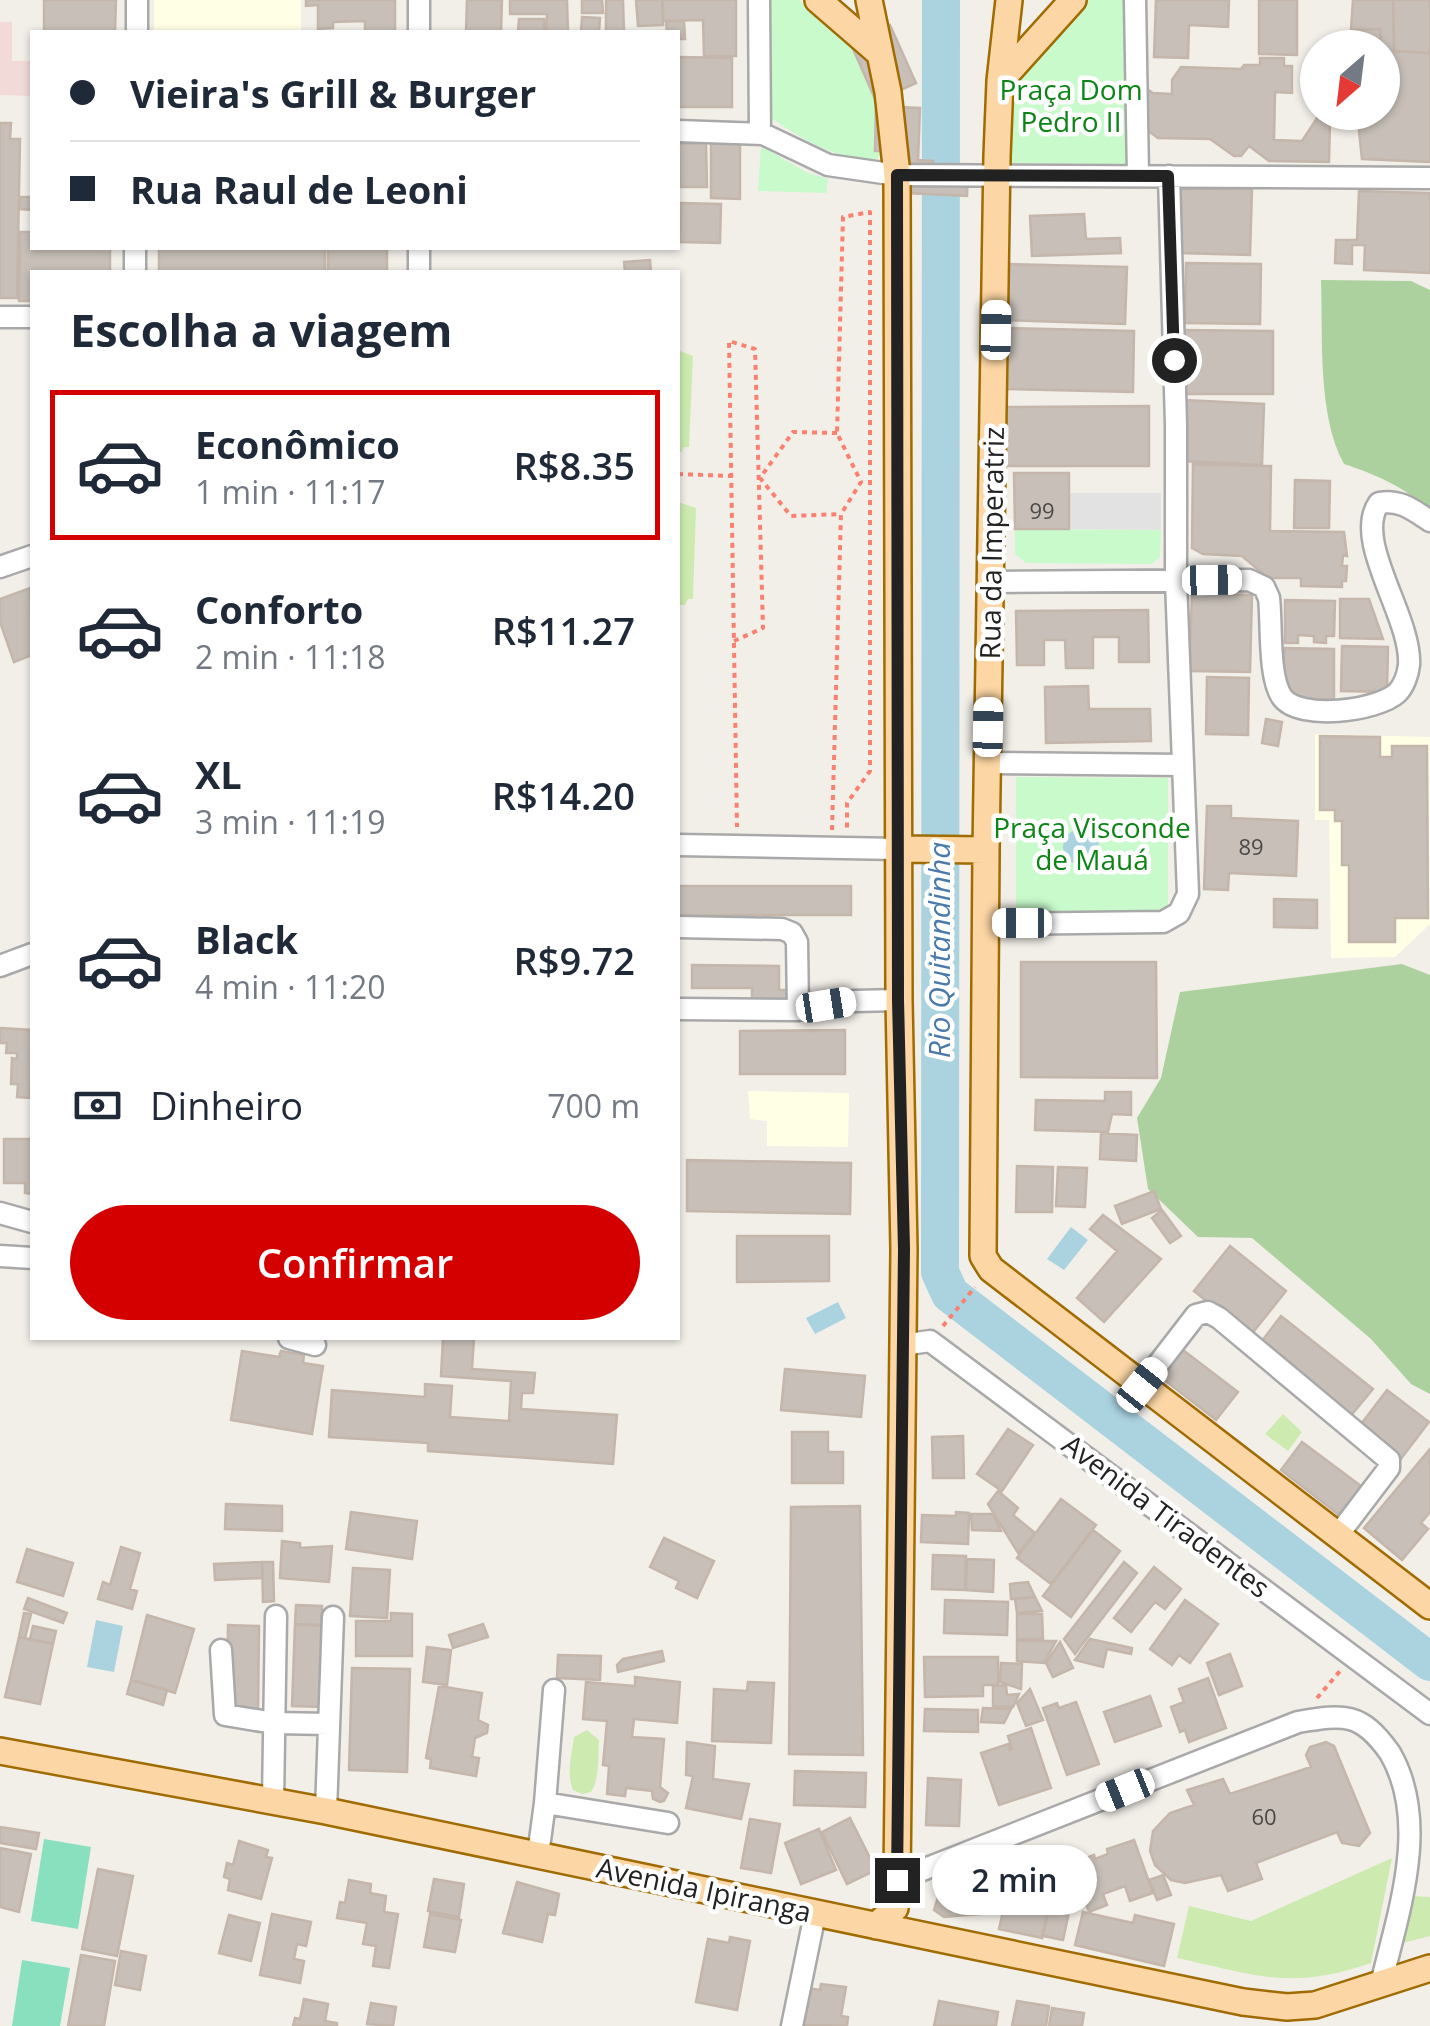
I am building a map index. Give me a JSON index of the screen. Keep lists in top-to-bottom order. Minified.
{"streets":{"main road":["Rua da Imperatriz","Avenida Ipiranga"],"street":["Avenida Tiradentes"]},"water":["Rio Quitandinha"],"parks":["Praça Dom Pedro II","Praça Visconde de Mauá"],"house_numbers":["99","89","60"],"north":"bottom left","page":{"banner":["Vieira's Grill & Burger","Rua Raul de Leoni"],"heading":"Escolha a viagem","list":[{"name":"Econômico","note":"1 min · 11:17","value":"R$8.35"},{"name":"Conforto","note":"2 min · 11:18","value":"R$11.27"},{"name":"XL","note":"3 min · 11:19","value":"R$14.20"},{"name":"Black","note":"4 min · 11:20","value":"R$9.72"}],"pay":["Dinheiro","700 m"],"buttons":"Confirmar","bubble":"2 min"}}
